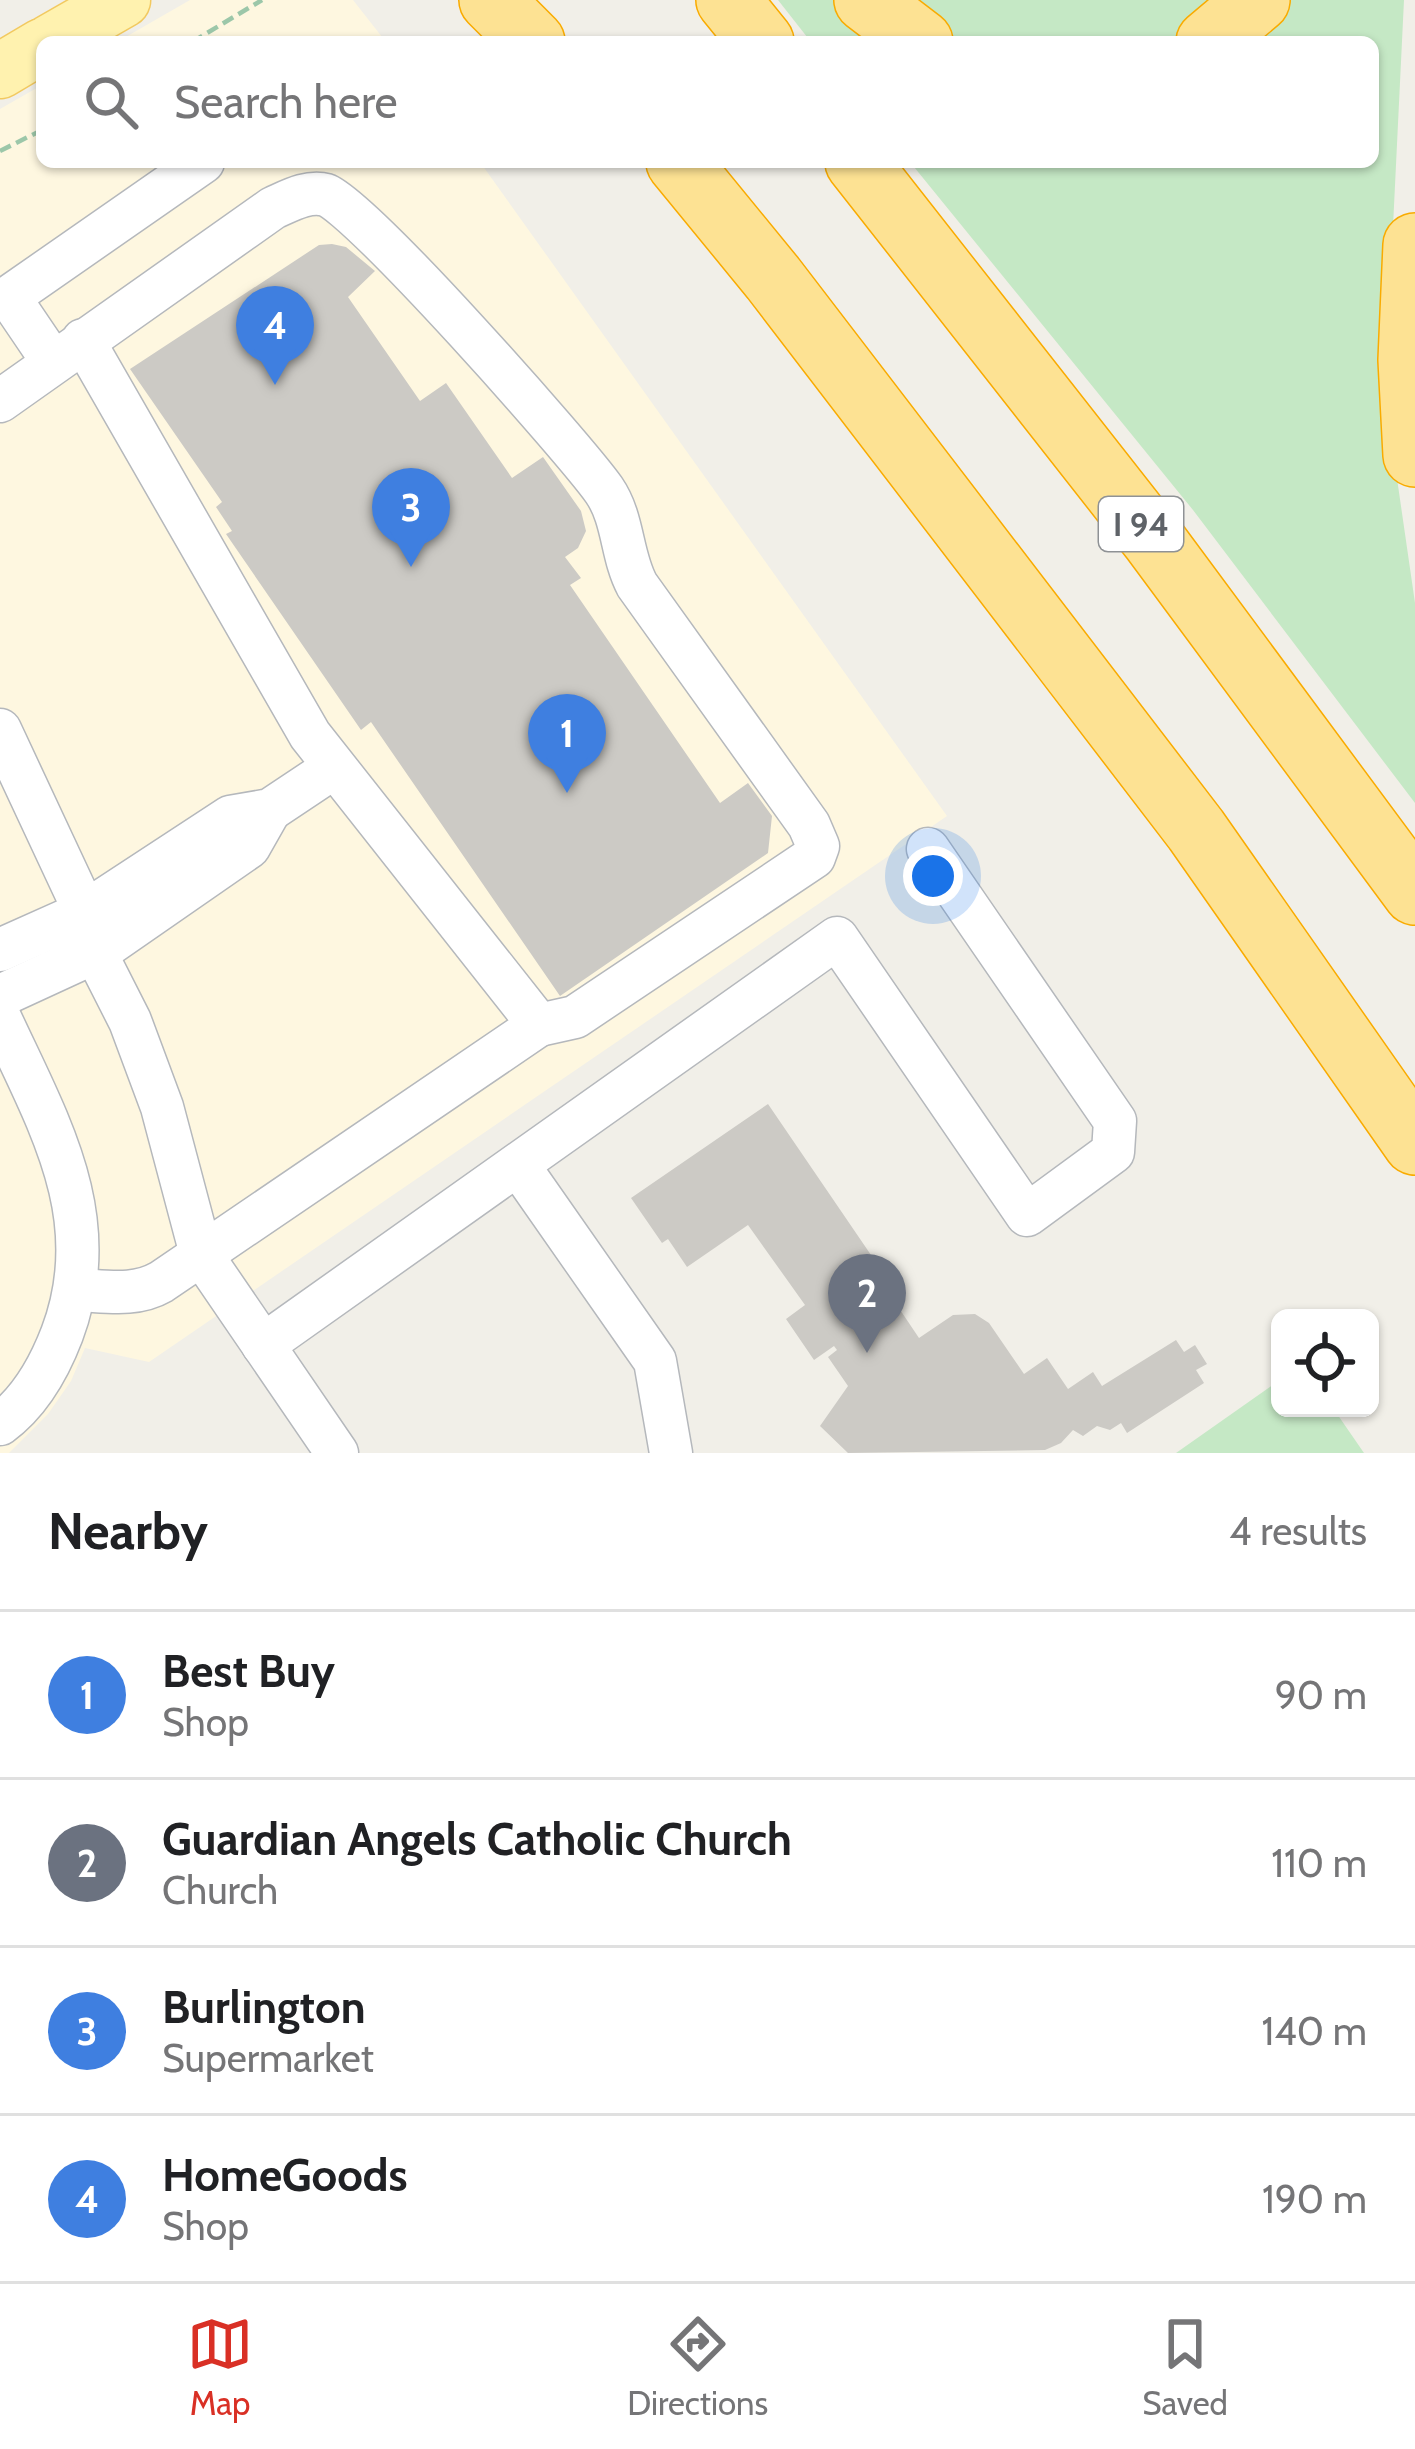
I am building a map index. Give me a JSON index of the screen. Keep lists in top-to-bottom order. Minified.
{"streets":{"highway":["I 94"]},"page":{"search":"Search here","pins":["4","3","1","2"],"heading":["Nearby","4 results"],"list":[{"mark":"1","name":"Best Buy","note":"Shop","value":"90 m"},{"mark":"2","name":"Guardian Angels Catholic Church","note":"Church","value":"110 m"},{"mark":"3","name":"Burlington","note":"Supermarket","value":"140 m"},{"mark":"4","name":"HomeGoods","note":"Shop","value":"190 m"}],"nav":["Map","Directions","Saved"]}}
